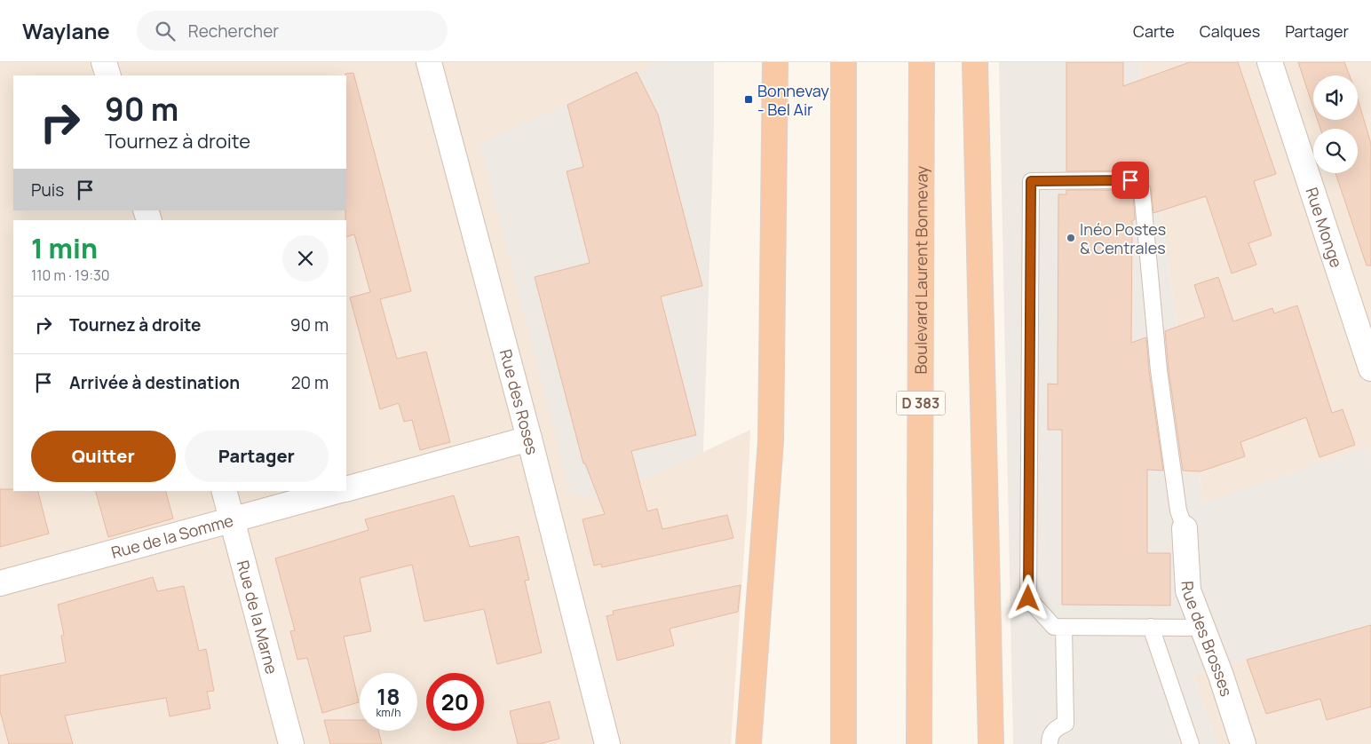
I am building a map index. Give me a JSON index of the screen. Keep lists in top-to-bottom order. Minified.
{"streets":{"highway":["Boulevard Laurent Bonnevay","D 383"],"street":["Rue Monge","Rue des Roses","Rue de la Somme","Rue de la Marne","Rue des Brosses"]},"crossings":[["Rue des Roses","Rue de la Somme"],["Rue de la Somme","Rue de la Marne"]],"places":{"transit":["Bonnevay - Bel Air"],"other":["Inéo Postes & Centrales"]},"page":{"header":"Waylane","search":"Rechercher","nav":["Carte","Calques","Partager"],"turn":["90 m","Tournez à droite"],"then":"Puis","heading":["1 min","110 m · 19:30"],"list":[{"name":"Tournez à droite","value":"90 m"},{"name":"Arrivée à destination","value":"20 m"}],"buttons":["Quitter","Partager"],"speed":"18 km/h","limit":"20"}}
